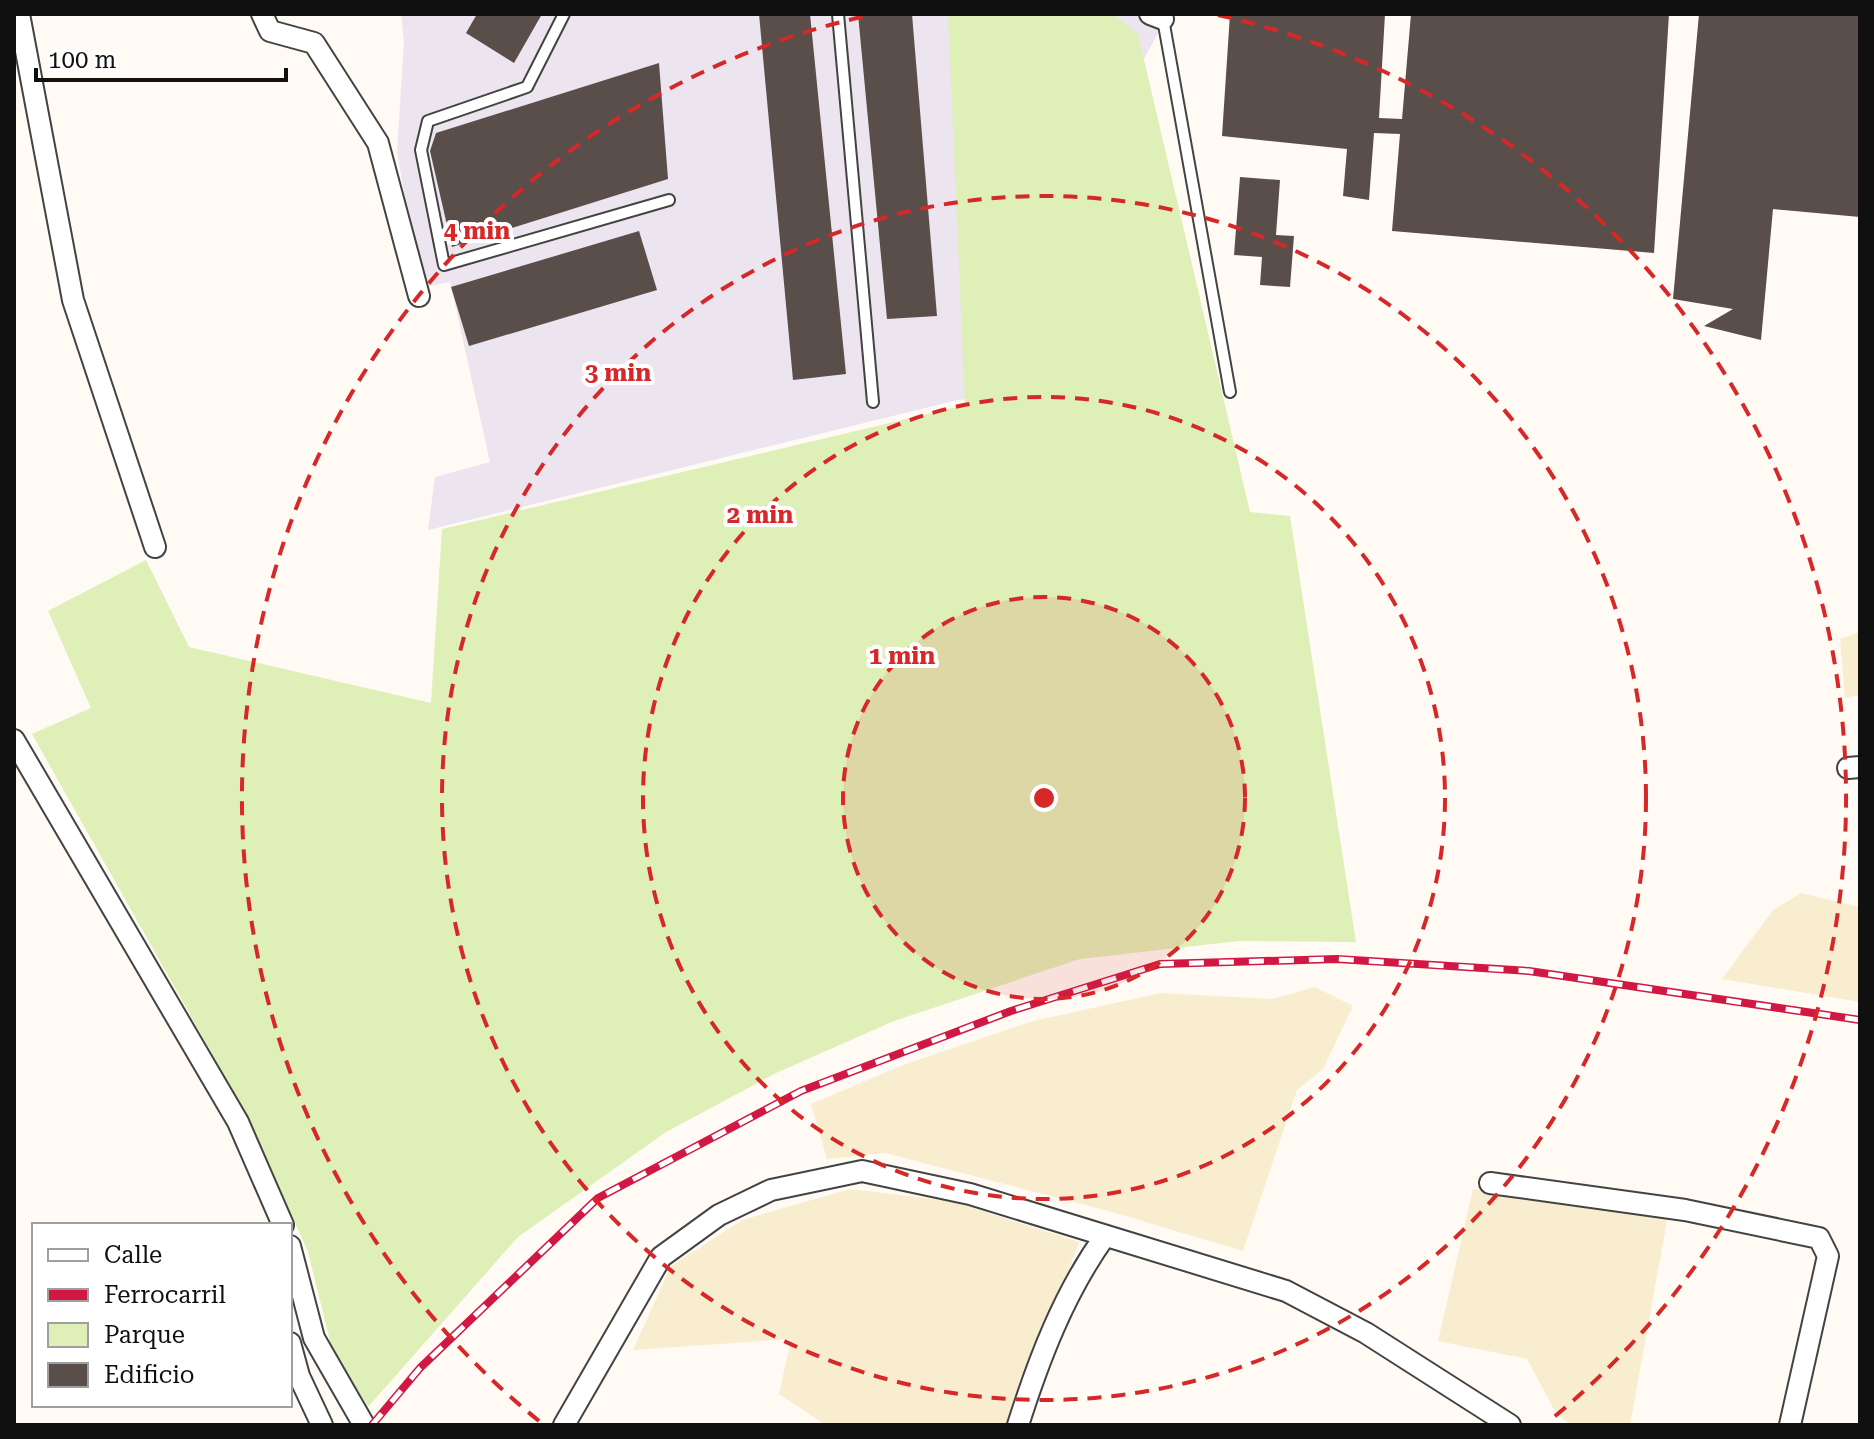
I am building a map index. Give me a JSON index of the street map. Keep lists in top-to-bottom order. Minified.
{"legend":["Calle","Ferrocarril","Parque","Edificio"],"scale_bar":"100 m","rings":["4 min","3 min","2 min","1 min"]}
